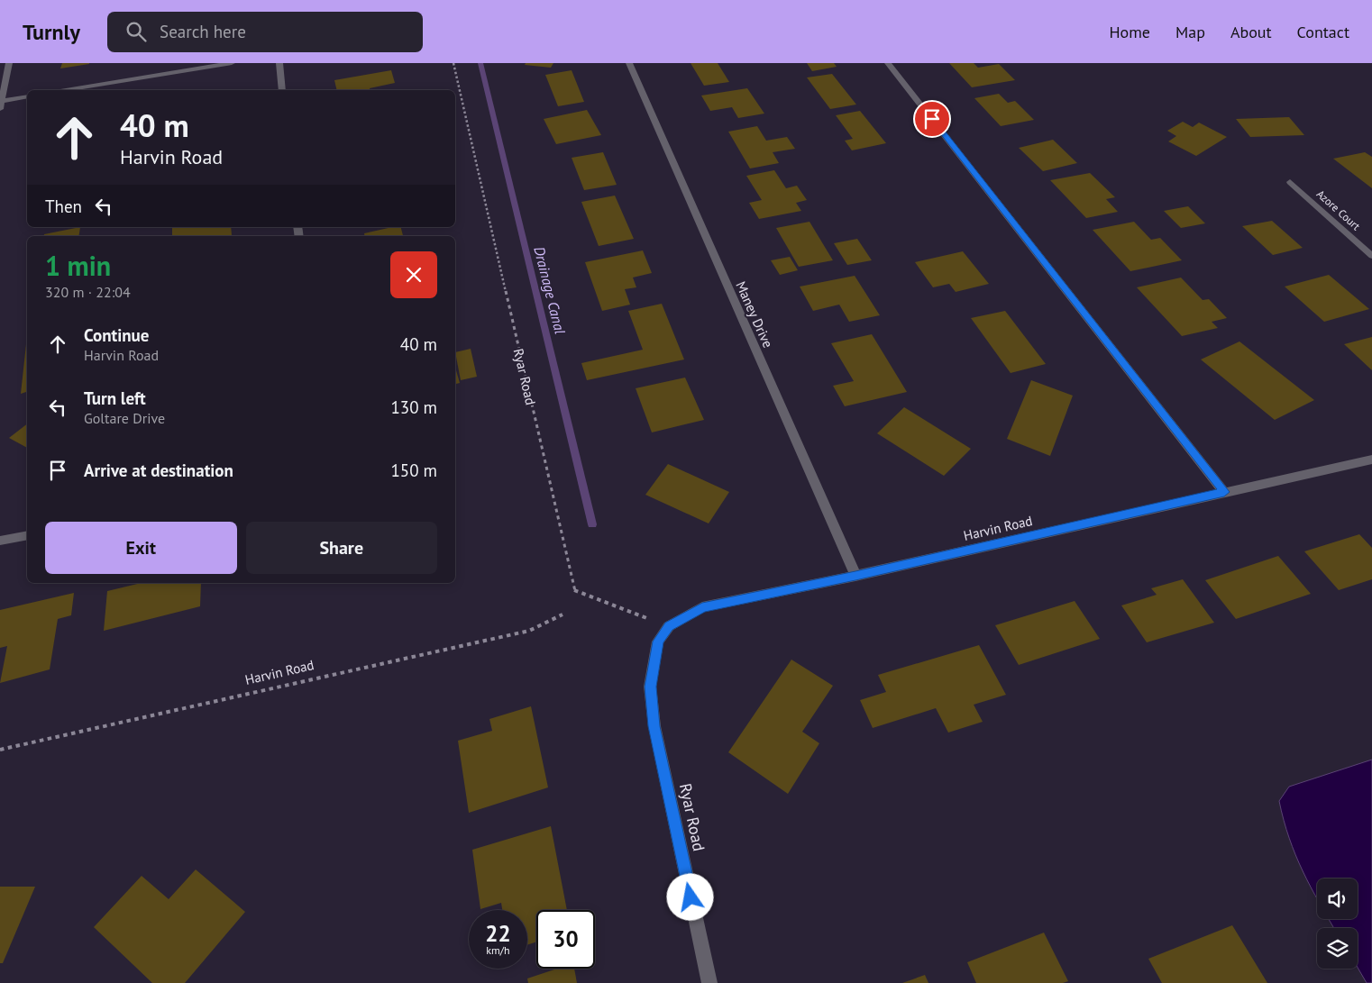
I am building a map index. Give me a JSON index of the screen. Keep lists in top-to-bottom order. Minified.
{"streets":{"street":["Azore Court","Maney Drive","Ryar Road","Harvin Road"]},"crossings":[["Maney Drive","Harvin Road"],["Ryar Road","Harvin Road"]],"water":["Drainage Canal"],"page":{"header":"Turnly","search":"Search here","nav":["Home","Map","About","Contact"],"turn":["40 m","Harvin Road"],"then":"Then","heading":["1 min","320 m · 22:04"],"list":[{"name":"Continue","note":"Harvin Road","value":"40 m"},{"name":"Turn left","note":"Goltare Drive","value":"130 m"},{"name":"Arrive at destination","value":"150 m"}],"buttons":["Exit","Share"],"speed":"22 km/h","limit":"30"}}
